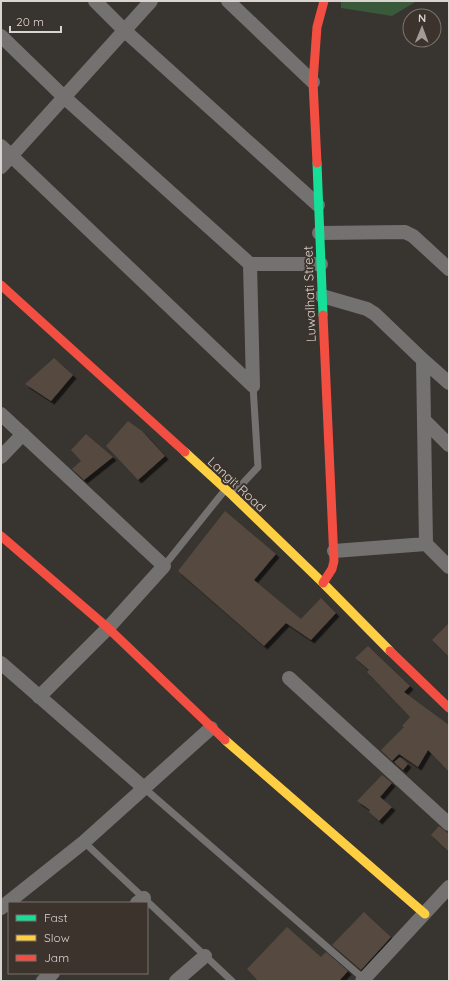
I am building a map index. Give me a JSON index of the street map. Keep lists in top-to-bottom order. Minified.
{"streets":{"street":["Luwalhati Street","Langit Road"]},"crossings":[["Luwalhati Street","Langit Road"]],"legend":["Fast","Slow","Jam"],"scale_bar":"20 m","north":"top"}
